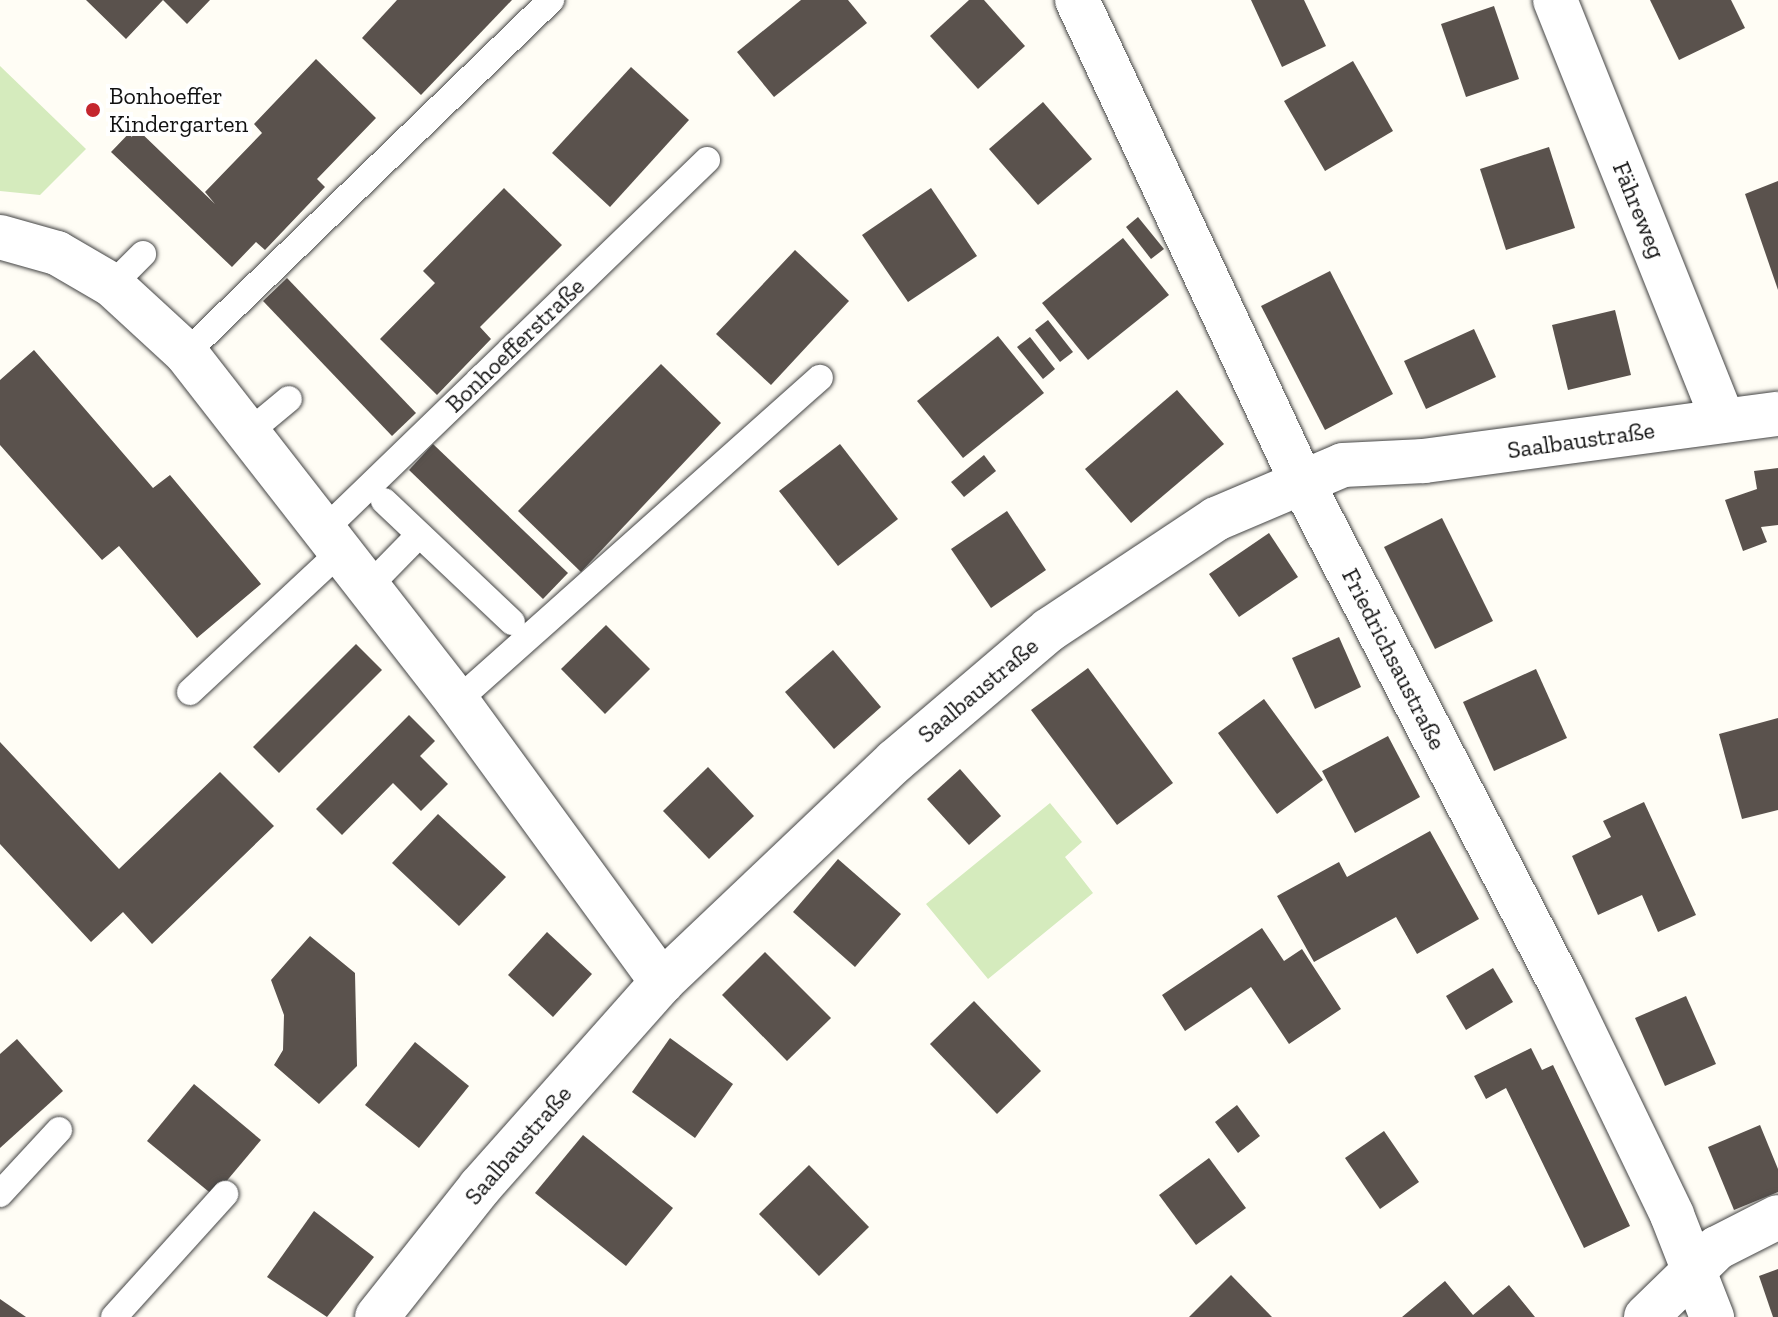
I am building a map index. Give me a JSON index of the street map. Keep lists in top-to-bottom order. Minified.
{"streets":{"street":["Fähreweg","Saalbaustraße","Friedrichsaustraße"],"lane":["Bonhoefferstraße"]},"crossings":[["Fähreweg","Saalbaustraße"],["Saalbaustraße","Friedrichsaustraße"]],"places":["Bonhoeffer Kindergarten"]}
